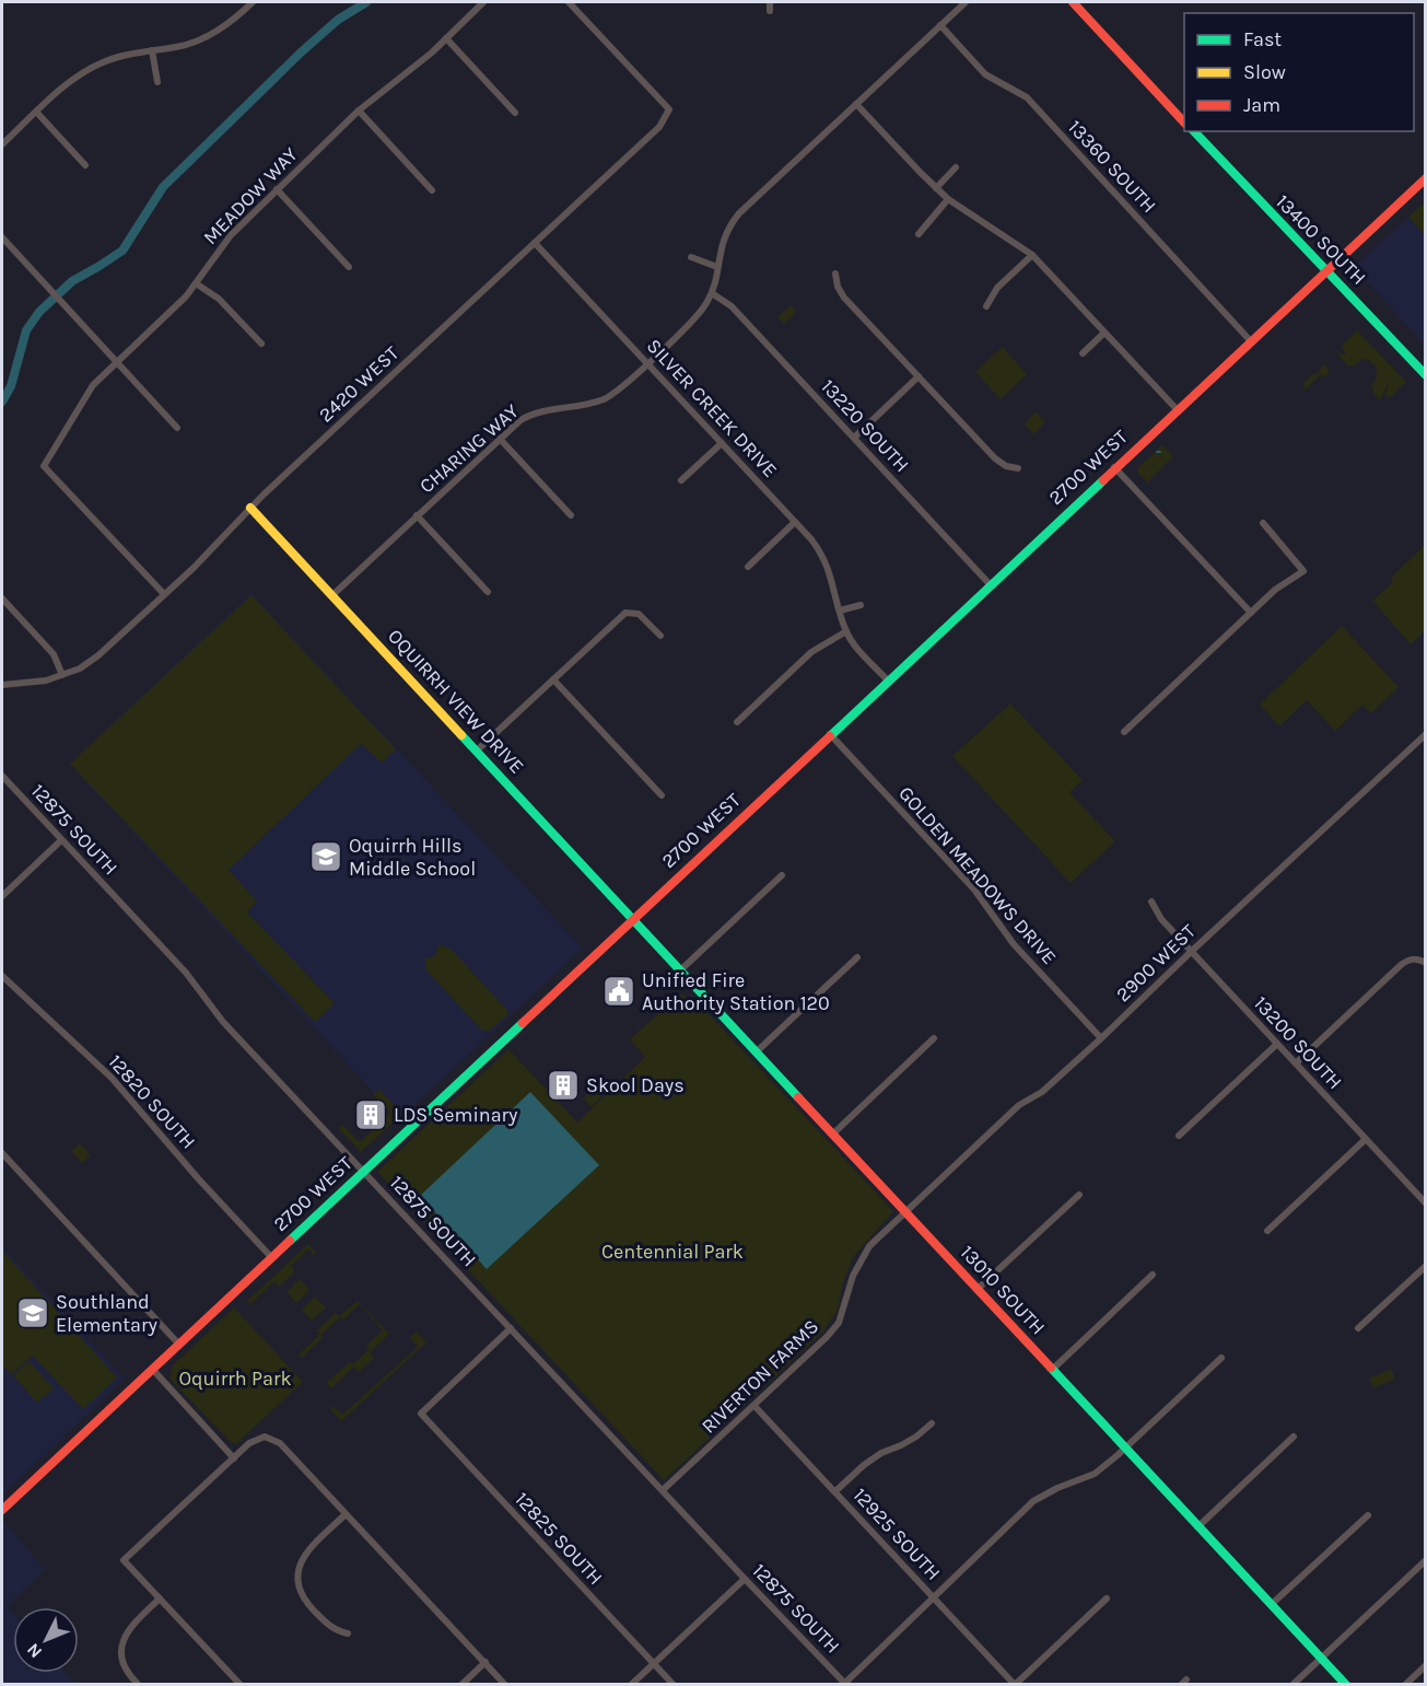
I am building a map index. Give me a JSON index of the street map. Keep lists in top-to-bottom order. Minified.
{"streets":{"main road":["13400 SOUTH","2700 WEST","OQUIRRH VIEW DRIVE","13010 SOUTH"],"street":["13360 SOUTH","MEADOW WAY","2420 WEST","SILVER CREEK DRIVE","13220 SOUTH","CHARING WAY","12875 SOUTH","GOLDEN MEADOWS DRIVE","2900 WEST","13200 SOUTH","12820 SOUTH","RIVERTON FARMS","12925 SOUTH","12825 SOUTH"]},"crossings":[["13360 SOUTH","2700 WEST"],["MEADOW WAY","2420 WEST"],["13400 SOUTH","2700 WEST"],["2420 WEST","SILVER CREEK DRIVE"],["2420 WEST","OQUIRRH VIEW DRIVE"],["SILVER CREEK DRIVE","CHARING WAY"],["SILVER CREEK DRIVE","2700 WEST"],["13220 SOUTH","CHARING WAY"],["13220 SOUTH","2700 WEST"],["CHARING WAY","OQUIRRH VIEW DRIVE"],["2700 WEST","OQUIRRH VIEW DRIVE"],["2700 WEST","12875 SOUTH"],["2700 WEST","GOLDEN MEADOWS DRIVE"],["2700 WEST","12820 SOUTH"],["2700 WEST","13010 SOUTH"],["OQUIRRH VIEW DRIVE","13010 SOUTH"],["12875 SOUTH","RIVERTON FARMS"],["12875 SOUTH","12825 SOUTH"],["GOLDEN MEADOWS DRIVE","2900 WEST"],["2900 WEST","13200 SOUTH"],["2900 WEST","13010 SOUTH"],["2900 WEST","RIVERTON FARMS"],["13010 SOUTH","RIVERTON FARMS"],["RIVERTON FARMS","12925 SOUTH"]],"parks":["Centennial Park","Oquirrh Park"],"places":{"school or university":["Oquirrh Hills Middle School","Southland Elementary"],"public building":["Unified Fire Authority Station 120"],"building":["Skool Days","LDS Seminary"]},"legend":["Fast","Slow","Jam"],"north":"bottom left"}
